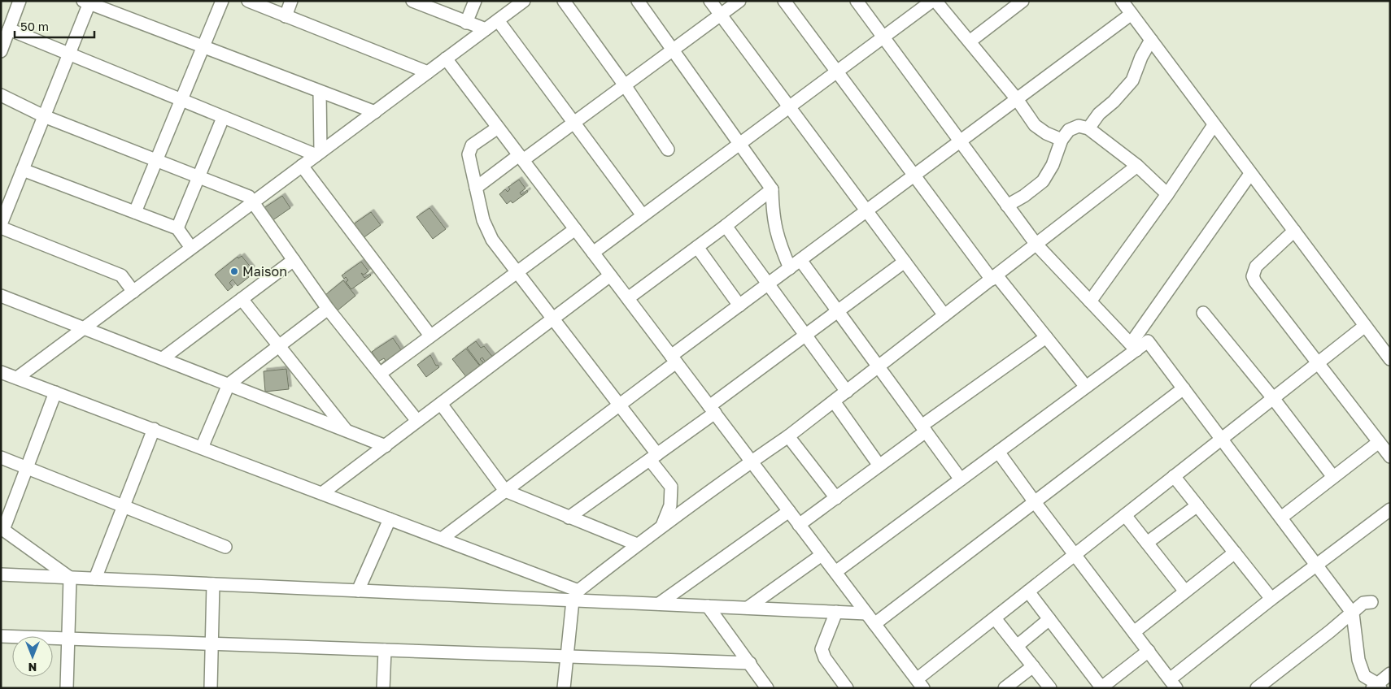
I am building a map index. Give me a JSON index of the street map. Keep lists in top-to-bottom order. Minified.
{"places":["Maison"],"scale_bar":"50 m","north":"bottom"}
